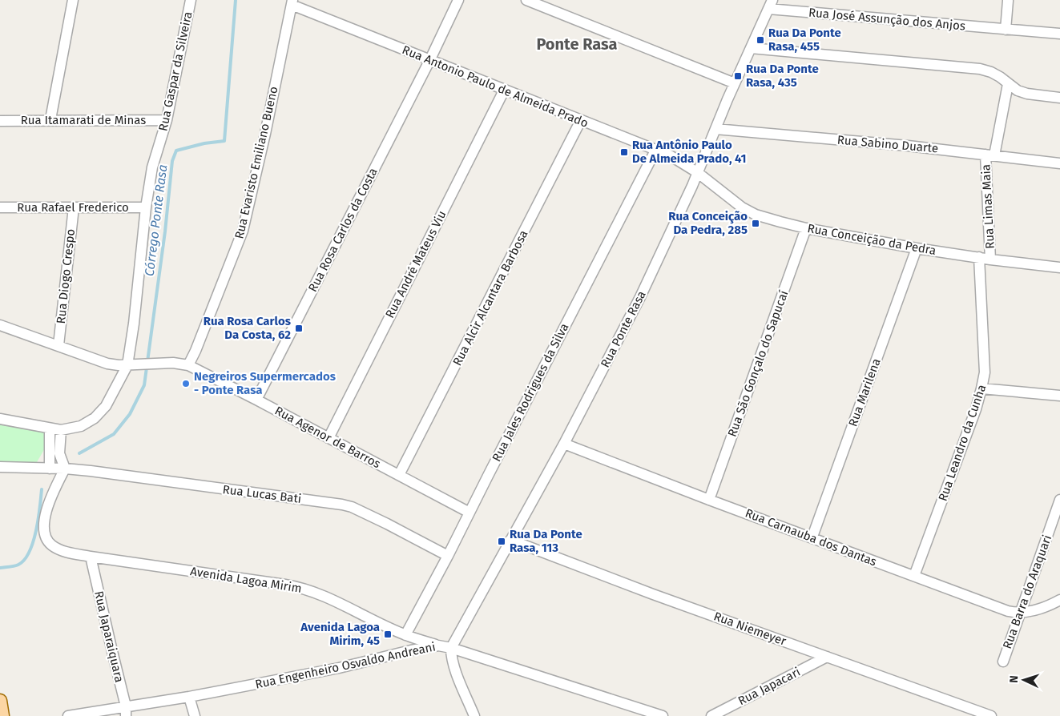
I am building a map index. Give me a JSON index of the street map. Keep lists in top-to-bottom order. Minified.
{"streets":{"street":["Rua José Assunção dos Anjos","Rua Gaspar da Silveira","Rua Antonio Paulo de Almeida Prado","Rua Itamarati de Minas","Rua Sabino Duarte","Rua Evaristo Emiliano Bueno","Rua Limas Maia","Rua Rafael Frederico","Rua Rosa Carlos da Costa","Rua Conceição da Pedra","Rua André Mateus Viu","Rua Diogo Crespo","Rua Alcir Alcantara Barbosa","Rua Ponte Rasa","Rua São Gonçalo do Sapucaí","Rua Jales Rodrigues da Silva","Rua Marilena","Rua Agenor de Barros","Rua Leandro da Cunha","Rua Lucas Bati","Rua Carnauba dos Dantas","Avenida Lagoa Mirim","Rua Barra do Araquari","Rua Niemeyer","Rua Japaraiquara","Rua Engenheiro Osvaldo Andreani","Rua Japacari"]},"crossings":[["Rua José Assunção dos Anjos","Rua Ponte Rasa"],["Rua Gaspar da Silveira","Rua Itamarati de Minas"],["Rua Gaspar da Silveira","Rua Rafael Frederico"],["Rua Gaspar da Silveira","Rua Agenor de Barros"],["Rua Antonio Paulo de Almeida Prado","Rua Evaristo Emiliano Bueno"],["Rua Antonio Paulo de Almeida Prado","Rua Rosa Carlos da Costa"],["Rua Antonio Paulo de Almeida Prado","Rua Conceição da Pedra"],["Rua Antonio Paulo de Almeida Prado","Rua André Mateus Viu"],["Rua Antonio Paulo de Almeida Prado","Rua Alcir Alcantara Barbosa"],["Rua Antonio Paulo de Almeida Prado","Rua Ponte Rasa"],["Rua Antonio Paulo de Almeida Prado","Rua Jales Rodrigues da Silva"],["Rua Sabino Duarte","Rua Limas Maia"],["Rua Sabino Duarte","Rua Ponte Rasa"],["Rua Evaristo Emiliano Bueno","Rua Agenor de Barros"],["Rua Limas Maia","Rua Conceição da Pedra"],["Rua Rafael Frederico","Rua Diogo Crespo"],["Rua Rosa Carlos da Costa","Rua Agenor de Barros"],["Rua Conceição da Pedra","Rua Ponte Rasa"],["Rua Conceição da Pedra","Rua São Gonçalo do Sapucaí"],["Rua Conceição da Pedra","Rua Marilena"],["Rua Conceição da Pedra","Rua Leandro da Cunha"],["Rua André Mateus Viu","Rua Agenor de Barros"],["Rua Diogo Crespo","Rua Agenor de Barros"],["Rua Alcir Alcantara Barbosa","Rua Agenor de Barros"],["Rua Ponte Rasa","Rua Carnauba dos Dantas"],["Rua Ponte Rasa","Rua Niemeyer"],["Rua Ponte Rasa","Rua Engenheiro Osvaldo Andreani"],["Rua São Gonçalo do Sapucaí","Rua Carnauba dos Dantas"],["Rua Jales Rodrigues da Silva","Rua Agenor de Barros"],["Rua Jales Rodrigues da Silva","Rua Lucas Bati"],["Rua Jales Rodrigues da Silva","Avenida Lagoa Mirim"],["Rua Marilena","Rua Carnauba dos Dantas"],["Rua Leandro da Cunha","Rua Carnauba dos Dantas"],["Rua Lucas Bati","Avenida Lagoa Mirim"],["Rua Carnauba dos Dantas","Rua Barra do Araquari"],["Avenida Lagoa Mirim","Rua Japaraiquara"],["Avenida Lagoa Mirim","Rua Engenheiro Osvaldo Andreani"],["Rua Niemeyer","Rua Japacari"],["Rua Japaraiquara","Rua Engenheiro Osvaldo Andreani"]],"districts":["Ponte Rasa"],"water":["Córrego Ponte Rasa"],"places":{"transit":["Rua Da Ponte Rasa, 455","Rua Da Ponte Rasa, 435","Rua Antônio Paulo De Almeida Prado, 41","Rua Conceição Da Pedra, 285","Rua Rosa Carlos Da Costa, 62","Rua Da Ponte Rasa, 113","Avenida Lagoa Mirim, 45"],"other":["Negreiros Supermercados - Ponte Rasa"]},"north":"left"}
